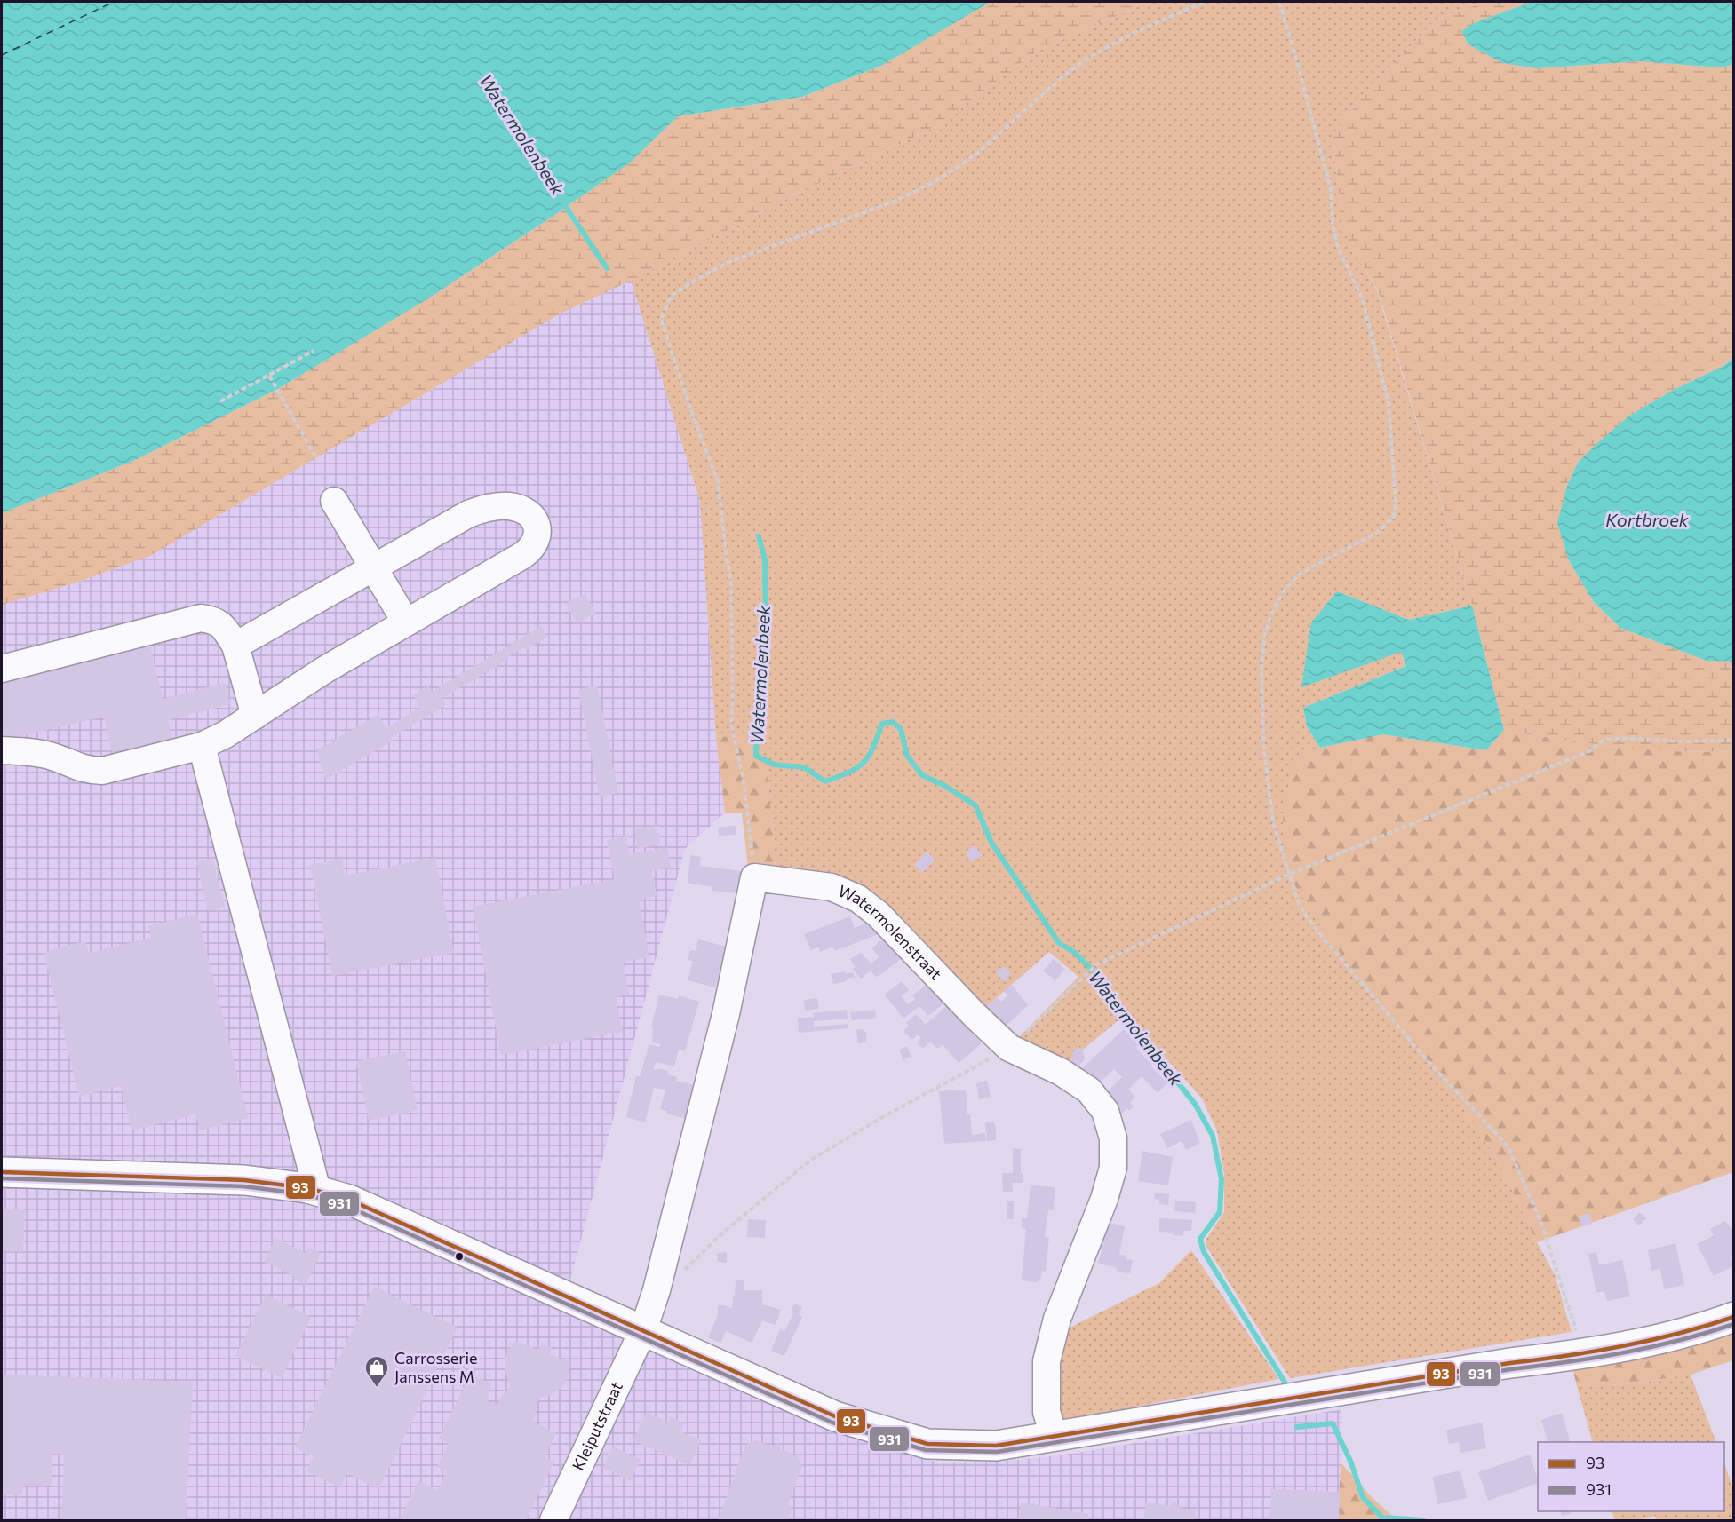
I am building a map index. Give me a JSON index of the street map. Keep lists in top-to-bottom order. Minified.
{"streets":{"street":["Watermolenstraat","Kleiputstraat"]},"water":["Watermolenbeek","Kortbroek"],"places":{"shop":["Carrosserie Janssens M"]},"lines":["transit line 93","transit line 931"],"legend":["93","931"]}
